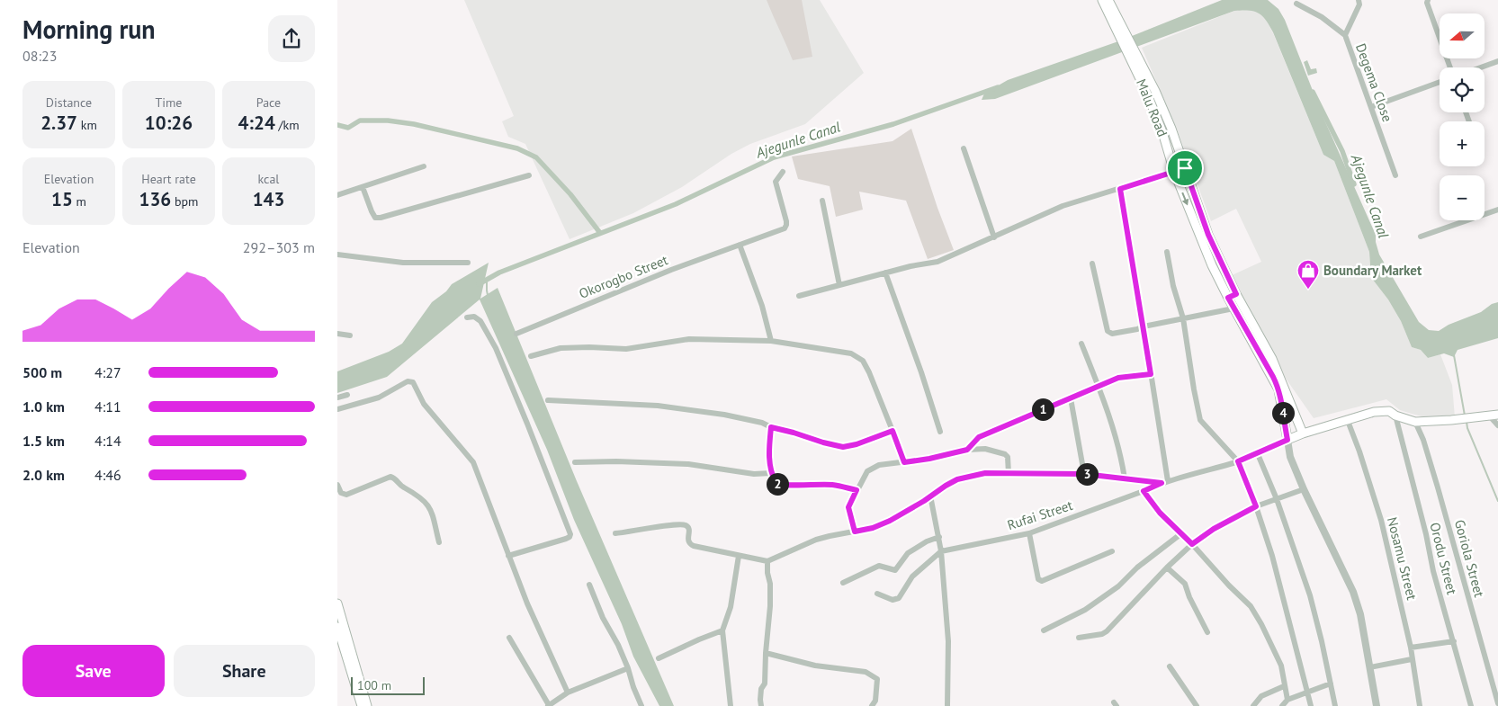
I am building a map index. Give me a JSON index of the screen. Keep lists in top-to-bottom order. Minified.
{"streets":{"main road":["Malu Road"],"street":["Degema Close","Okorogbo Street","Rufai Street","Nosamu Street","Orodu Street","Goriola Street"]},"water":["Ajegunle Canal"],"places":{"shop":["Boundary Market"]},"scale_bar":"100 m","north":"left","page":{"heading":["Morning run","08:23"],"map_buttons":["+","−"],"stats":[["Distance","2.37 km"],["Time","10:26"],["Pace","4:24 /km"],["Elevation","15 m"],["Heart rate","136 bpm"],["kcal","143"]],"chart":["Elevation","292–303 m"],"list":[{"name":"500 m","note":"4:27"},{"name":"1.0 km","note":"4:11"},{"name":"1.5 km","note":"4:14"},{"name":"2.0 km","note":"4:46"}],"pins":["1","4","3","2"],"buttons":["Save","Share"],"scale":"100 m"}}
